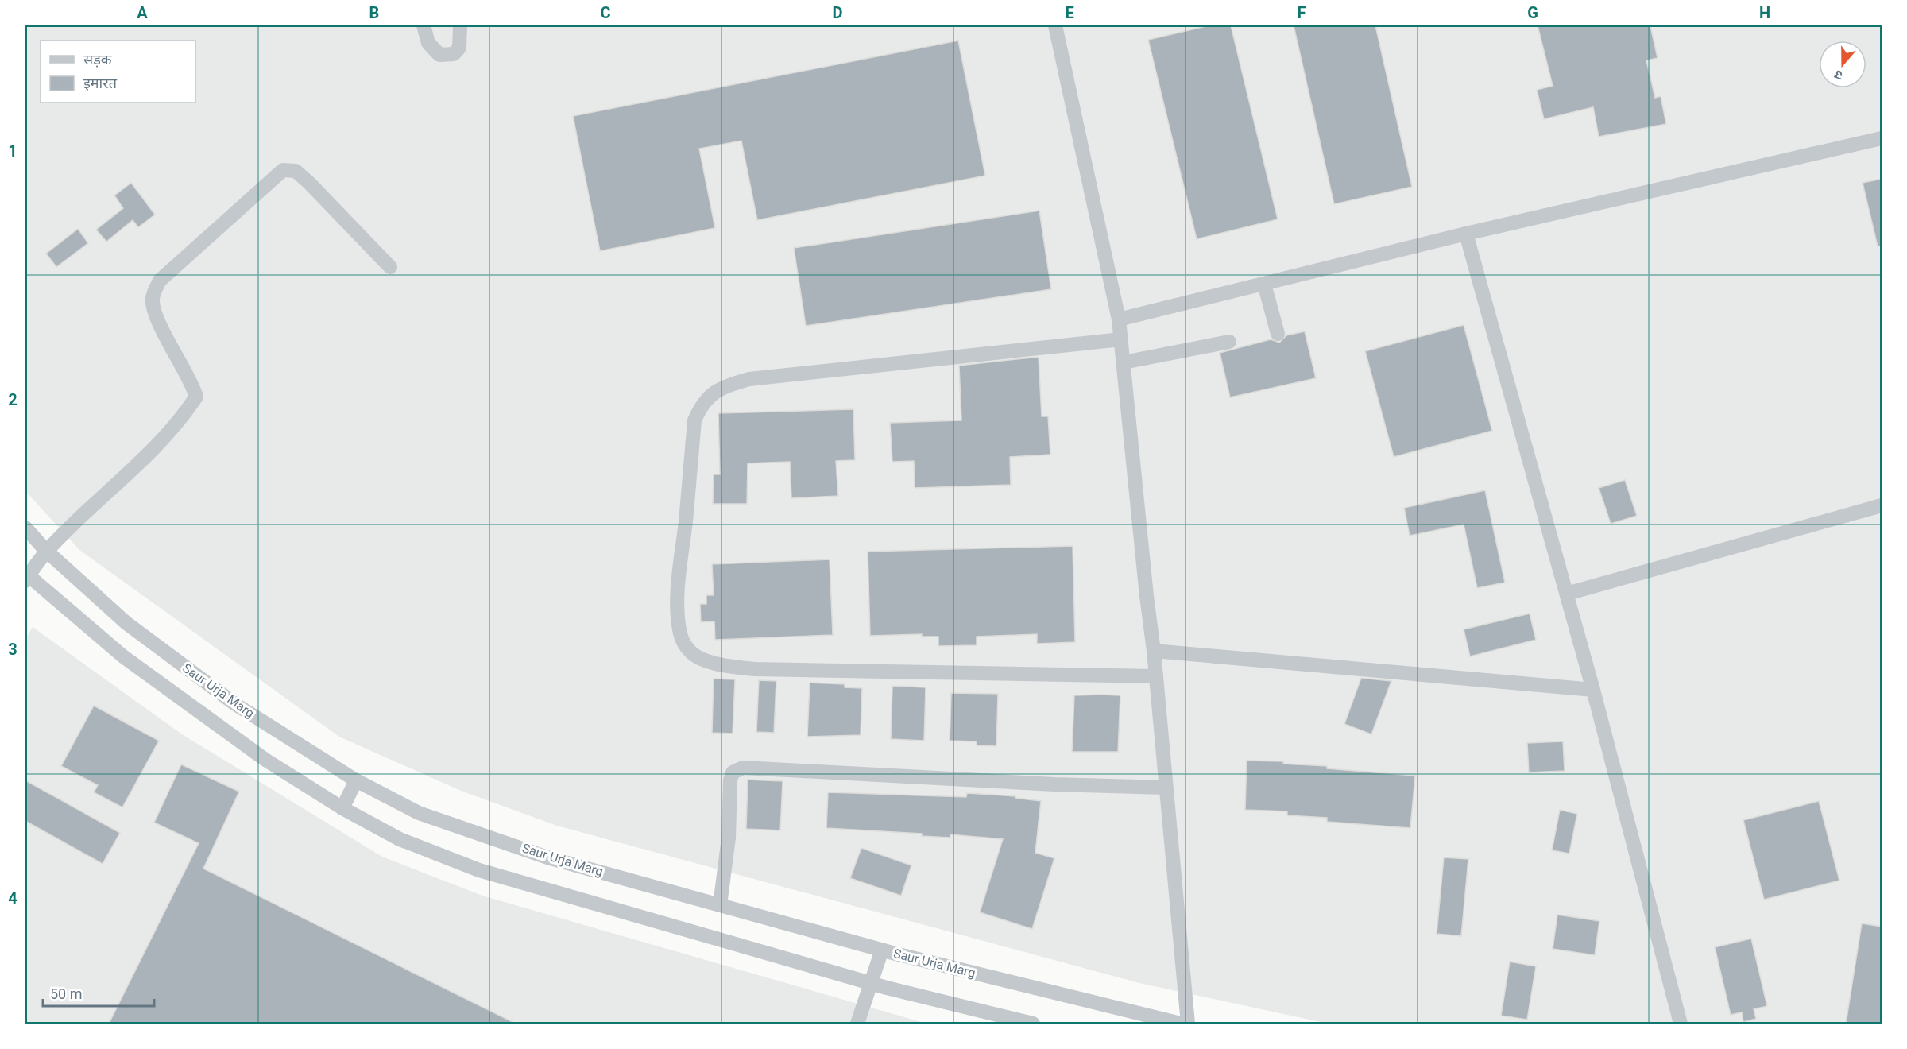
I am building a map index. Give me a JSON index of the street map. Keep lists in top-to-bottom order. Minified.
{"streets":{"street":["Saur Urja Marg"]},"legend":["सड़क","इमारत"],"scale_bar":"50 m","north":"bottom","grid":{"columns":["A","B","C","D","E","F","G","H"],"rows":["1","2","3","4"]}}
